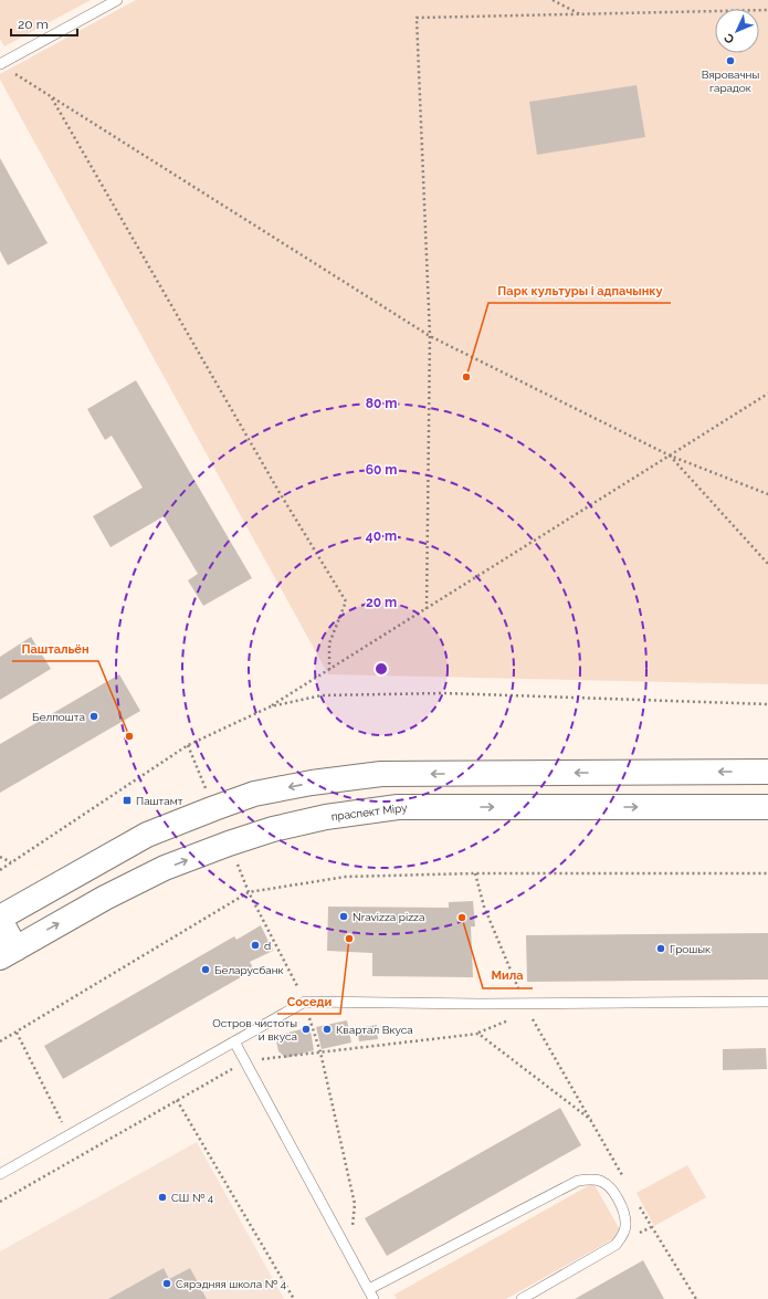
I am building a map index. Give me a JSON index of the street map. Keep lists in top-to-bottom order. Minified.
{"streets":{"main road":["праспект Міру"]},"places":{"other":["Вяровачны гарадок","Парк культуры і адпачынку","Белпошта","Паштальён","Nravizza pizza","Мила","Соседи","d","Грошык","Беларусбанк","Остров чистоты и вкуса","Квартал Вкуса","СШ № 4","Сярэдняя школа № 4"],"transit":["Паштамт"]},"scale_bar":"20 m","north":"bottom left","rings":["80 m","60 m","40 m","20 m"]}
